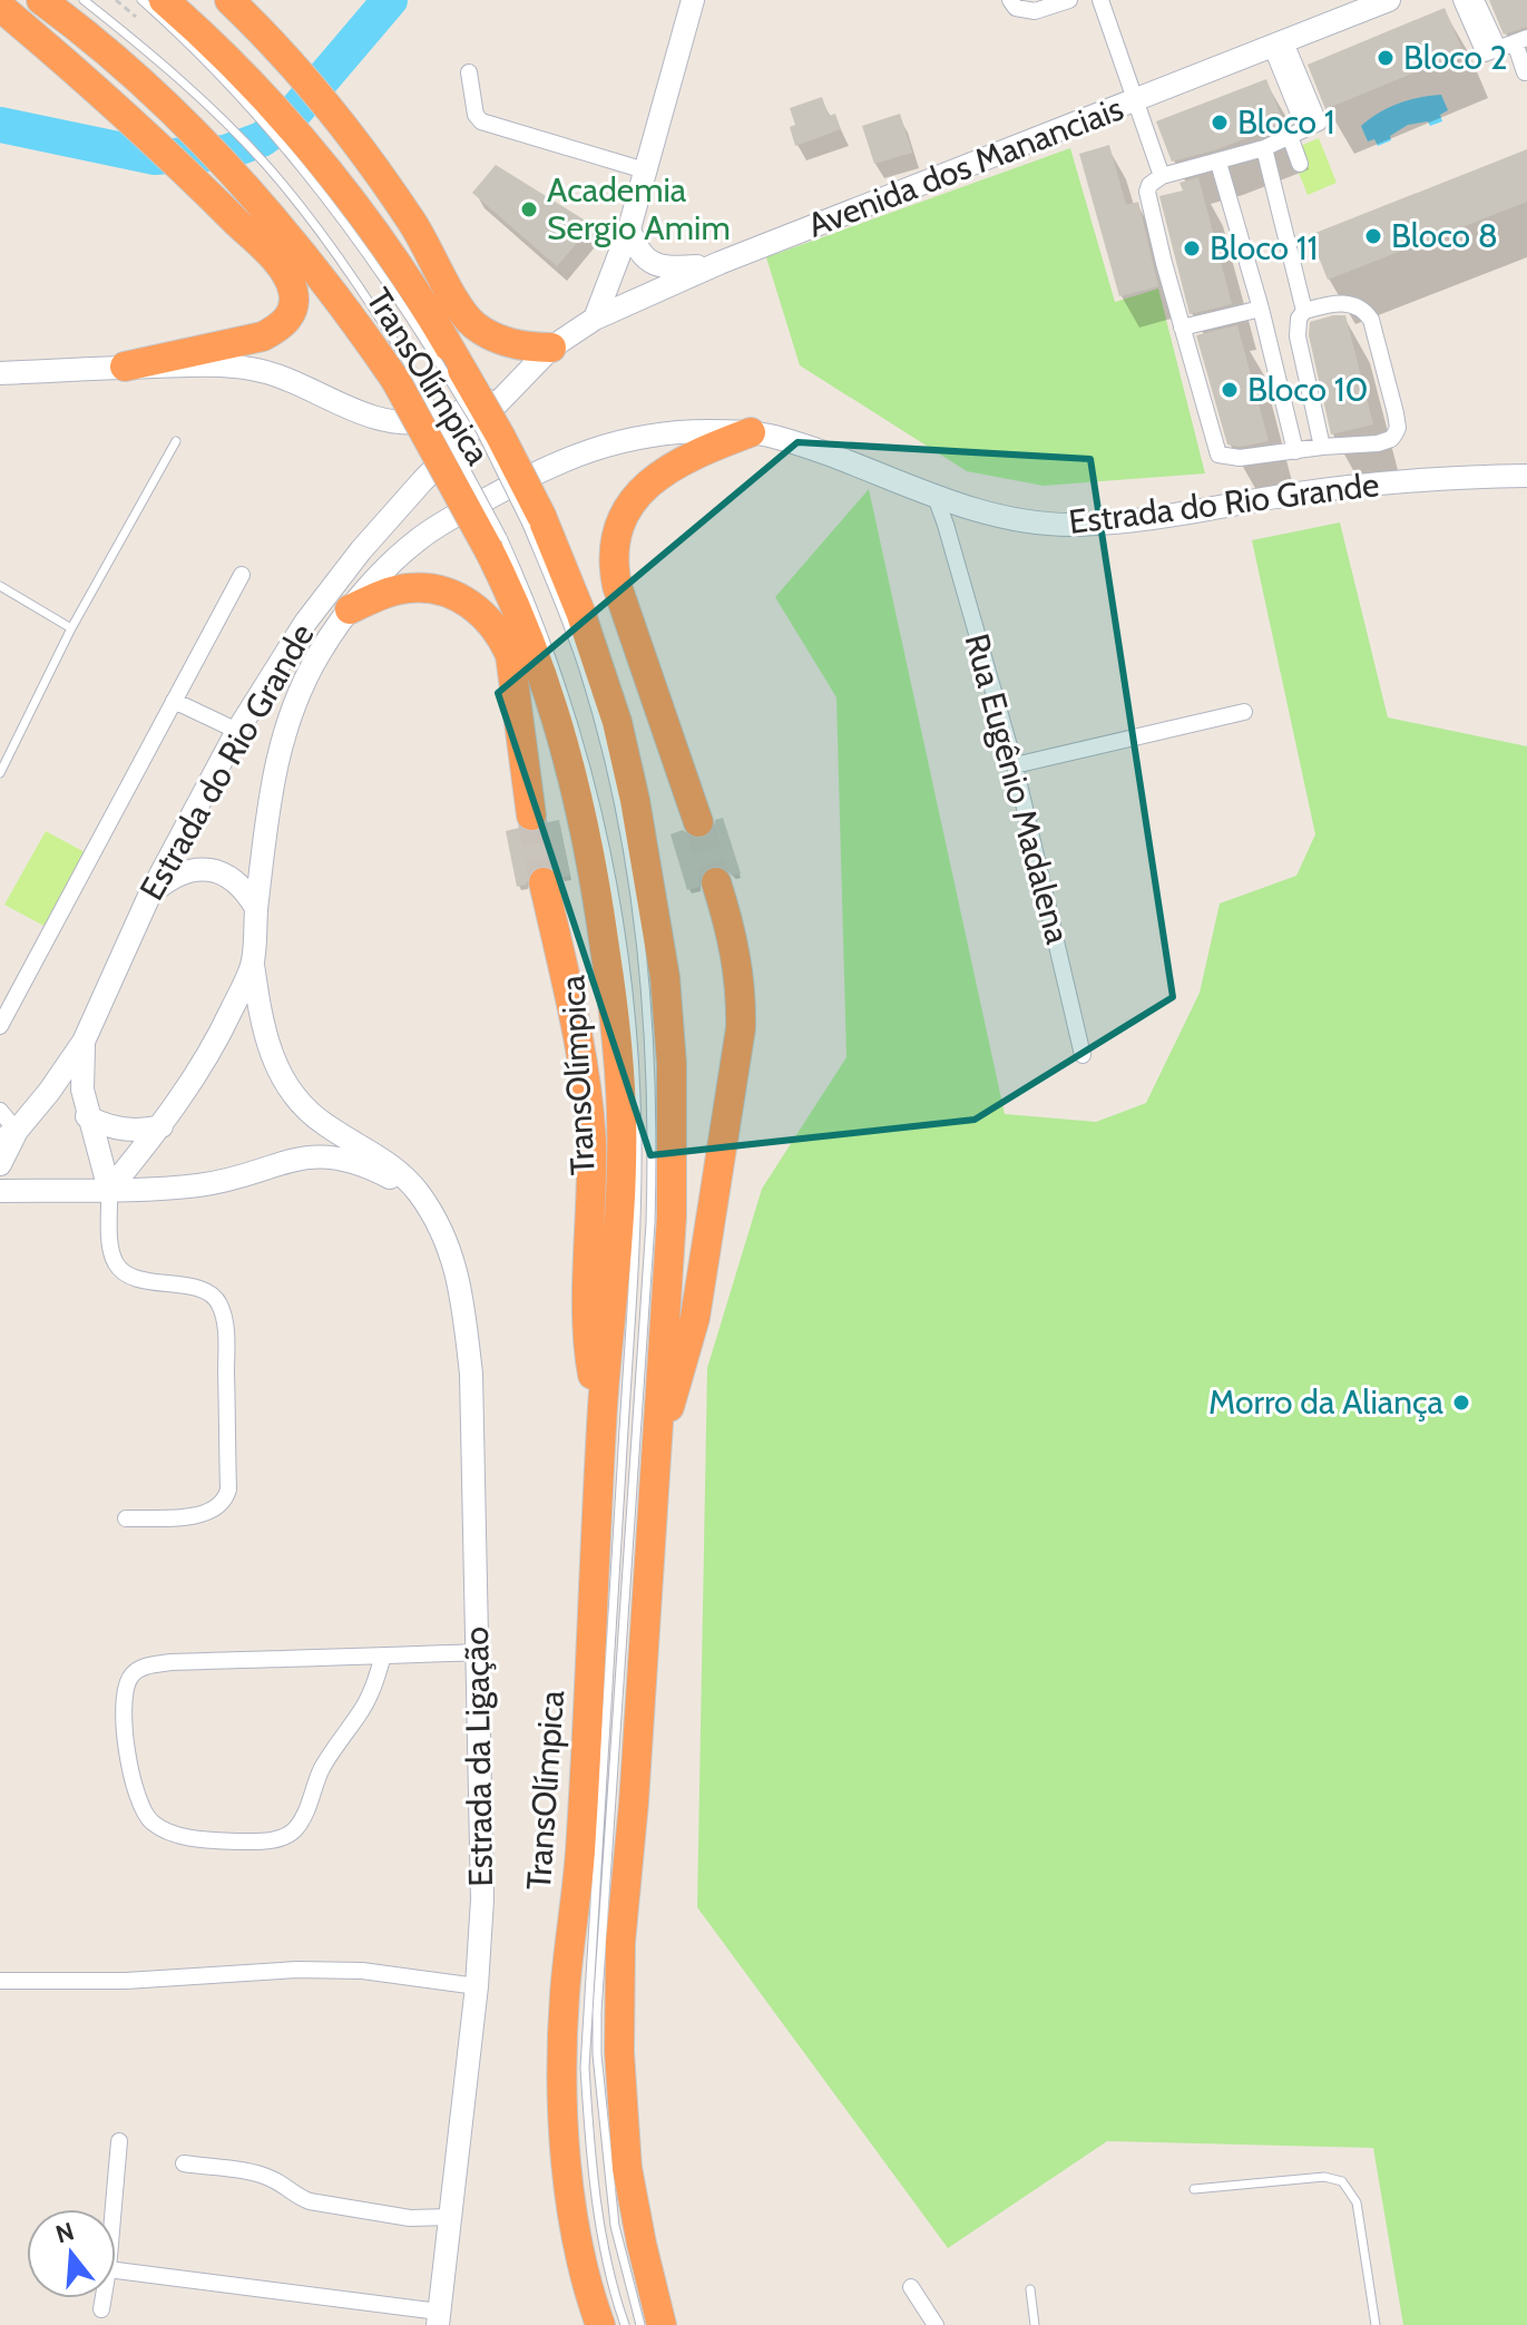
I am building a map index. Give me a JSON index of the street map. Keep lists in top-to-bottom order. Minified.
{"streets":{"highway":["TransOlímpica"],"main road":["Avenida dos Mananciais","Estrada do Rio Grande","Estrada da Ligação"],"street":["Rua Eugênio Madalena"]},"crossings":[["Avenida dos Mananciais","Estrada do Rio Grande"],["Estrada do Rio Grande","Rua Eugênio Madalena"],["Estrada do Rio Grande","Estrada da Ligação"]],"places":["Bloco 2","Bloco 1","Academia Sergio Amim","Bloco 8","Bloco 11","Bloco 10","Morro da Aliança"],"north":"top"}
